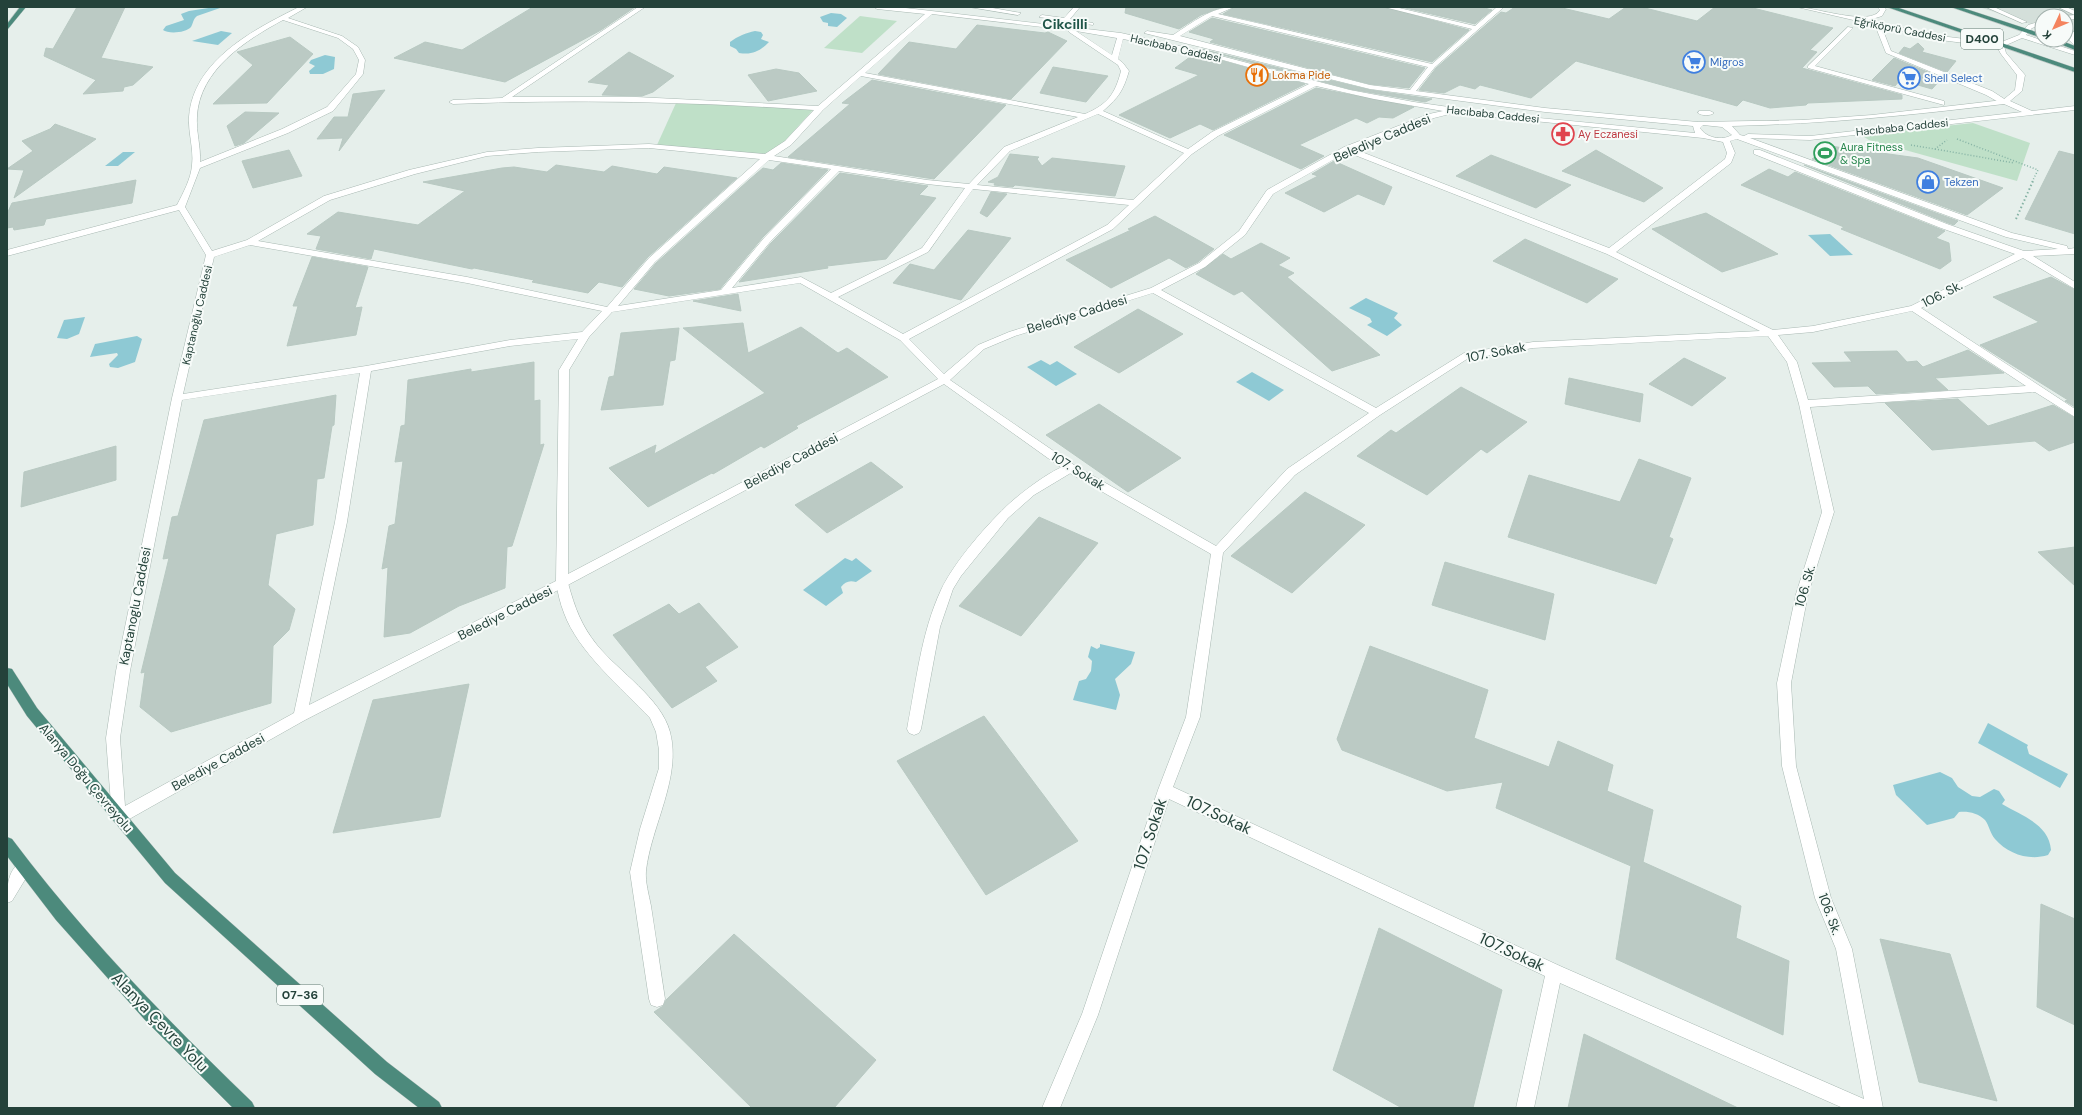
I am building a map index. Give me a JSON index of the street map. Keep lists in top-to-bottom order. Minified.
{"streets":{"highway":["D400","Alanya Doğu Çevreyolu","07-36","Alanya Çevre Yolu"],"street":["Eğriköprü Caddesi","Hacıbaba Caddesi","Belediye Caddesi","106. Sk.","Kaptanoğlu Caddesi","107. Sokak","Kaptanoglu Caddesi","107.Sokak"]},"crossings":[["Eğriköprü Caddesi","D400"],["Hacıbaba Caddesi","Belediye Caddesi"],["Hacıbaba Caddesi","106. Sk."],["Belediye Caddesi","107. Sokak"],["Belediye Caddesi","Kaptanoglu Caddesi"],["Belediye Caddesi","Alanya Doğu Çevreyolu"],["106. Sk.","107. Sokak"],["Kaptanoğlu Caddesi","Kaptanoglu Caddesi"],["107. Sokak","107.Sokak"],["Kaptanoglu Caddesi","Alanya Doğu Çevreyolu"]],"districts":["Cikcilli"],"places":{"supermarket":["Migros","Shell Select"],"restaurant":["Lokma Pide"],"pharmacy":["Ay Eczanesi"],"sports":["Aura Fitness & Spa"],"shop":["Tekzen"]},"north":"bottom left"}
